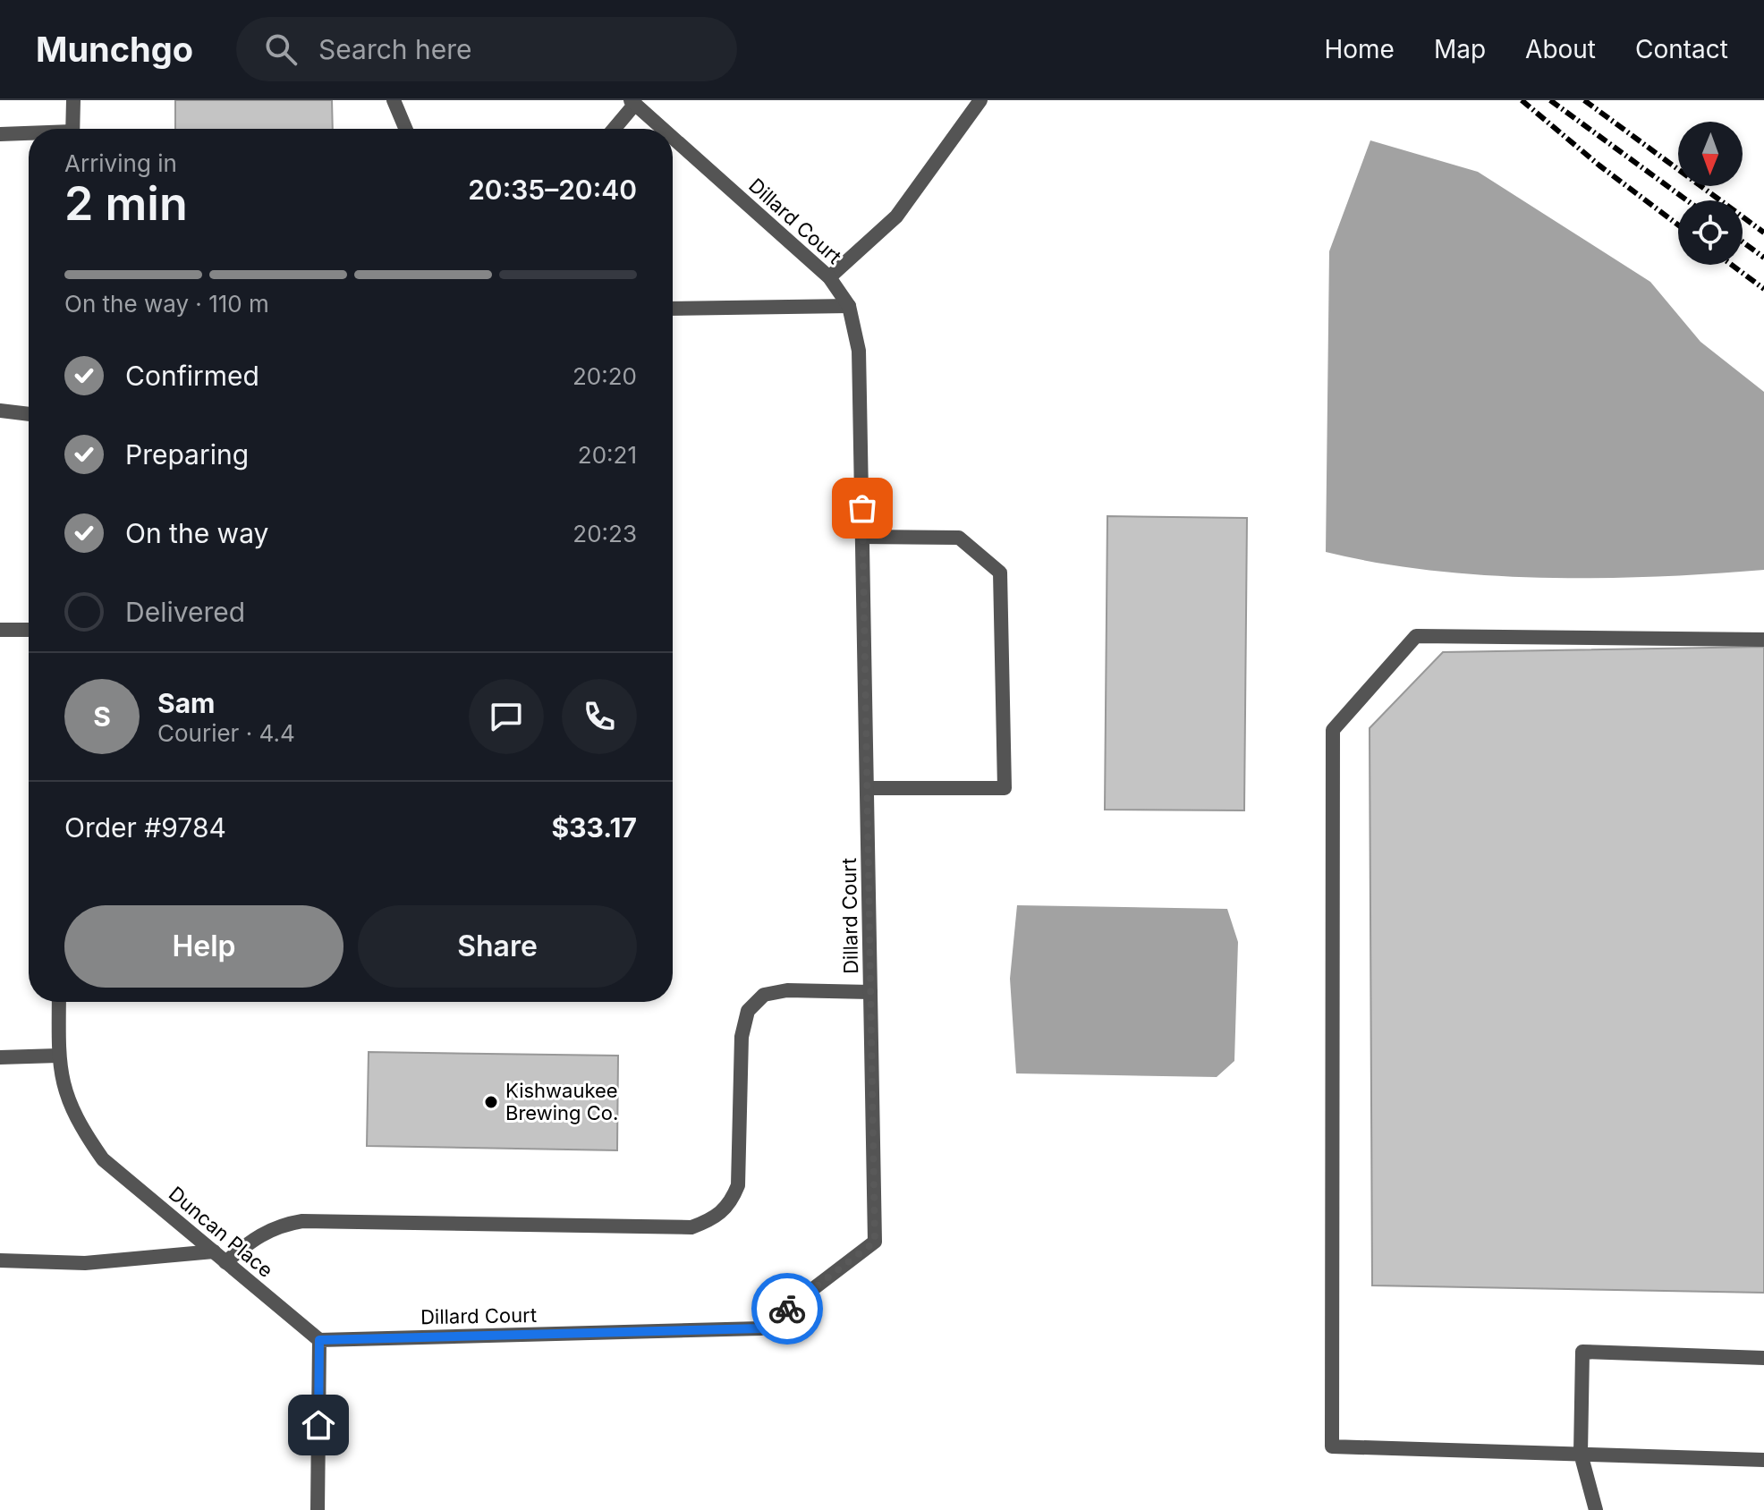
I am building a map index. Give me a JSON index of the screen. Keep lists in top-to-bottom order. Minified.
{"streets":{"street":["Dillard Court","Duncan Place"]},"crossings":[["Dillard Court","Duncan Place"]],"places":["Kishwaukee Brewing Co."],"north":"bottom","page":{"header":"Munchgo","search":"Search here","nav":["Home","Map","About","Contact"],"heading":["2 min","Arriving in","20:35–20:40"],"panel":["Sam","Courier · 4.4","Order #9784","$33.17"],"bar":"On the way · 110 m","list":[["Confirmed","20:20"],["Preparing","20:21"],["On the way","20:23"],"Delivered"],"round":"S","buttons":["Help","Share"]}}
